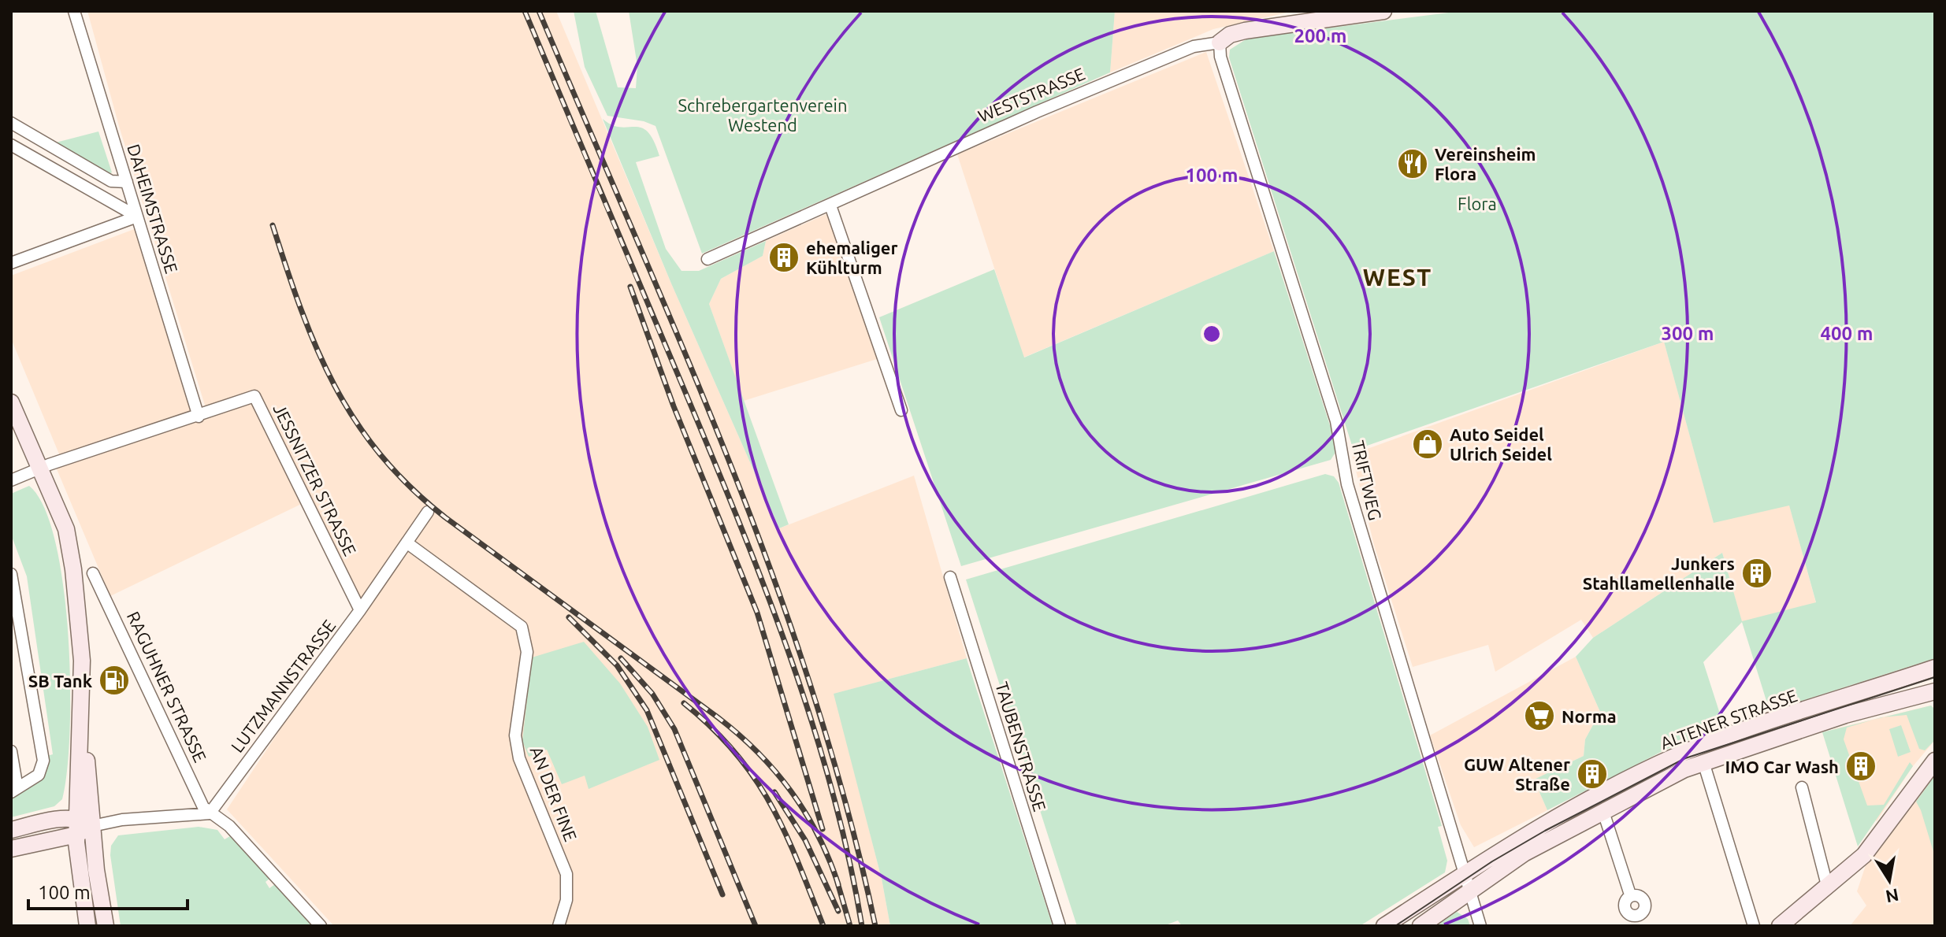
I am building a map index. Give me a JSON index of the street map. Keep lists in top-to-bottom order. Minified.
{"streets":{"main road":["WESTSTRASSE","ALTENER STRASSE"],"street":["DAHEIMSTRASSE","JESSNITZER STRASSE","TRIFTWEG","LUTZMANNSTRASSE","RAGUHNER STRASSE","TAUBENSTRASSE","AN DER FINE"]},"crossings":[["WESTSTRASSE","TRIFTWEG"],["DAHEIMSTRASSE","JESSNITZER STRASSE"],["JESSNITZER STRASSE","LUTZMANNSTRASSE"],["TRIFTWEG","ALTENER STRASSE"],["LUTZMANNSTRASSE","RAGUHNER STRASSE"],["LUTZMANNSTRASSE","AN DER FINE"]],"districts":["WEST"],"parks":["Schrebergartenverein Westend","Flora"],"places":{"restaurant":["Vereinsheim Flora"],"building":["ehemaliger Kühlturm","Junkers Stahllamellenhalle","IMO Car Wash","GUW Altener Straße"],"shop":["Auto Seidel Ulrich Seidel"],"fuel station":["SB Tank"],"supermarket":["Norma"]},"scale_bar":"100 m","north":"bottom","rings":["200 m","100 m","300 m","400 m"]}
